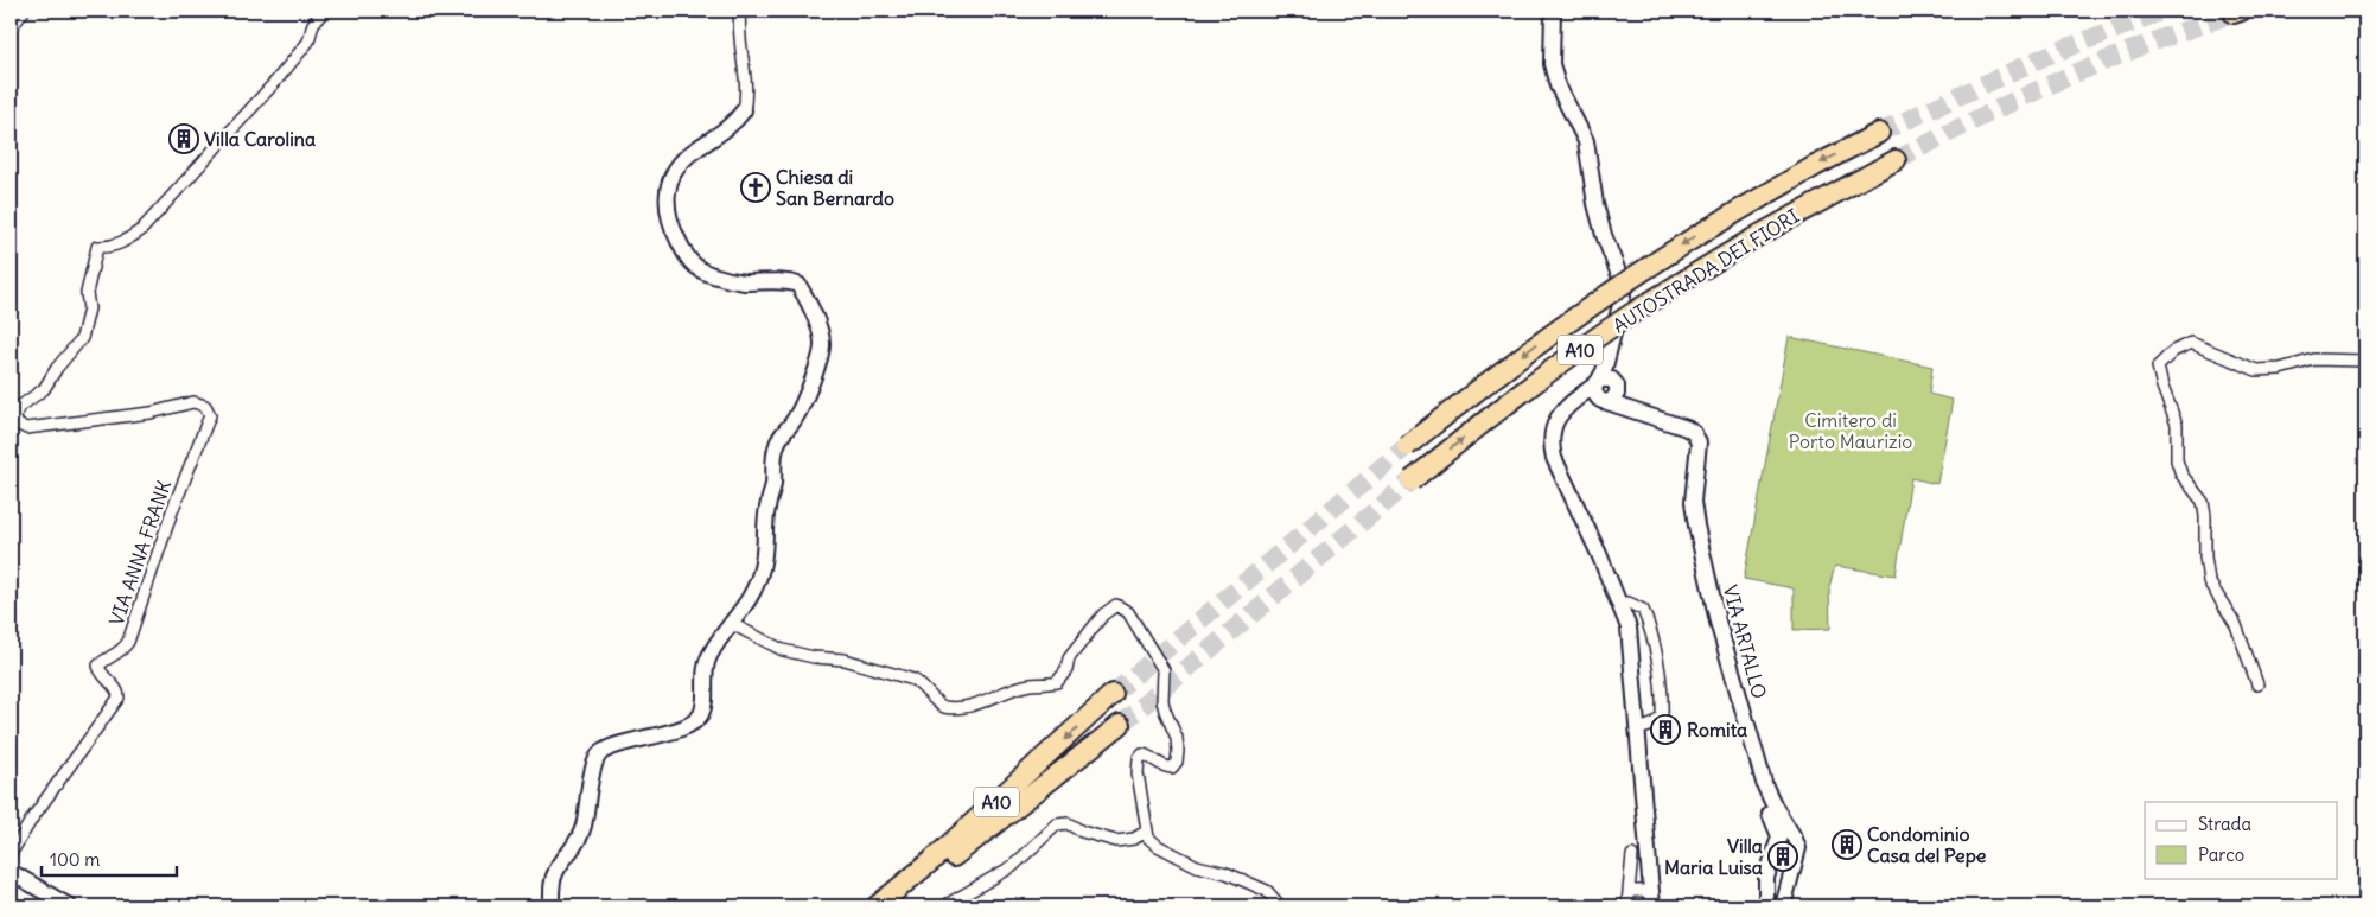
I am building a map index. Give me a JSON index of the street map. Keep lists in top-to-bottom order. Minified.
{"streets":{"highway":["AUTOSTRADA DEI FIORI","A10"],"street":["VIA ANNA FRANK","VIA ARTALLO"]},"parks":["Cimitero di Porto Maurizio"],"places":{"building":["Villa Carolina","Romita","Condominio Casa del Pepe","Villa Maria Luisa"],"church":["Chiesa di San Bernardo"]},"legend":["Strada","Parco"],"scale_bar":"100 m"}
